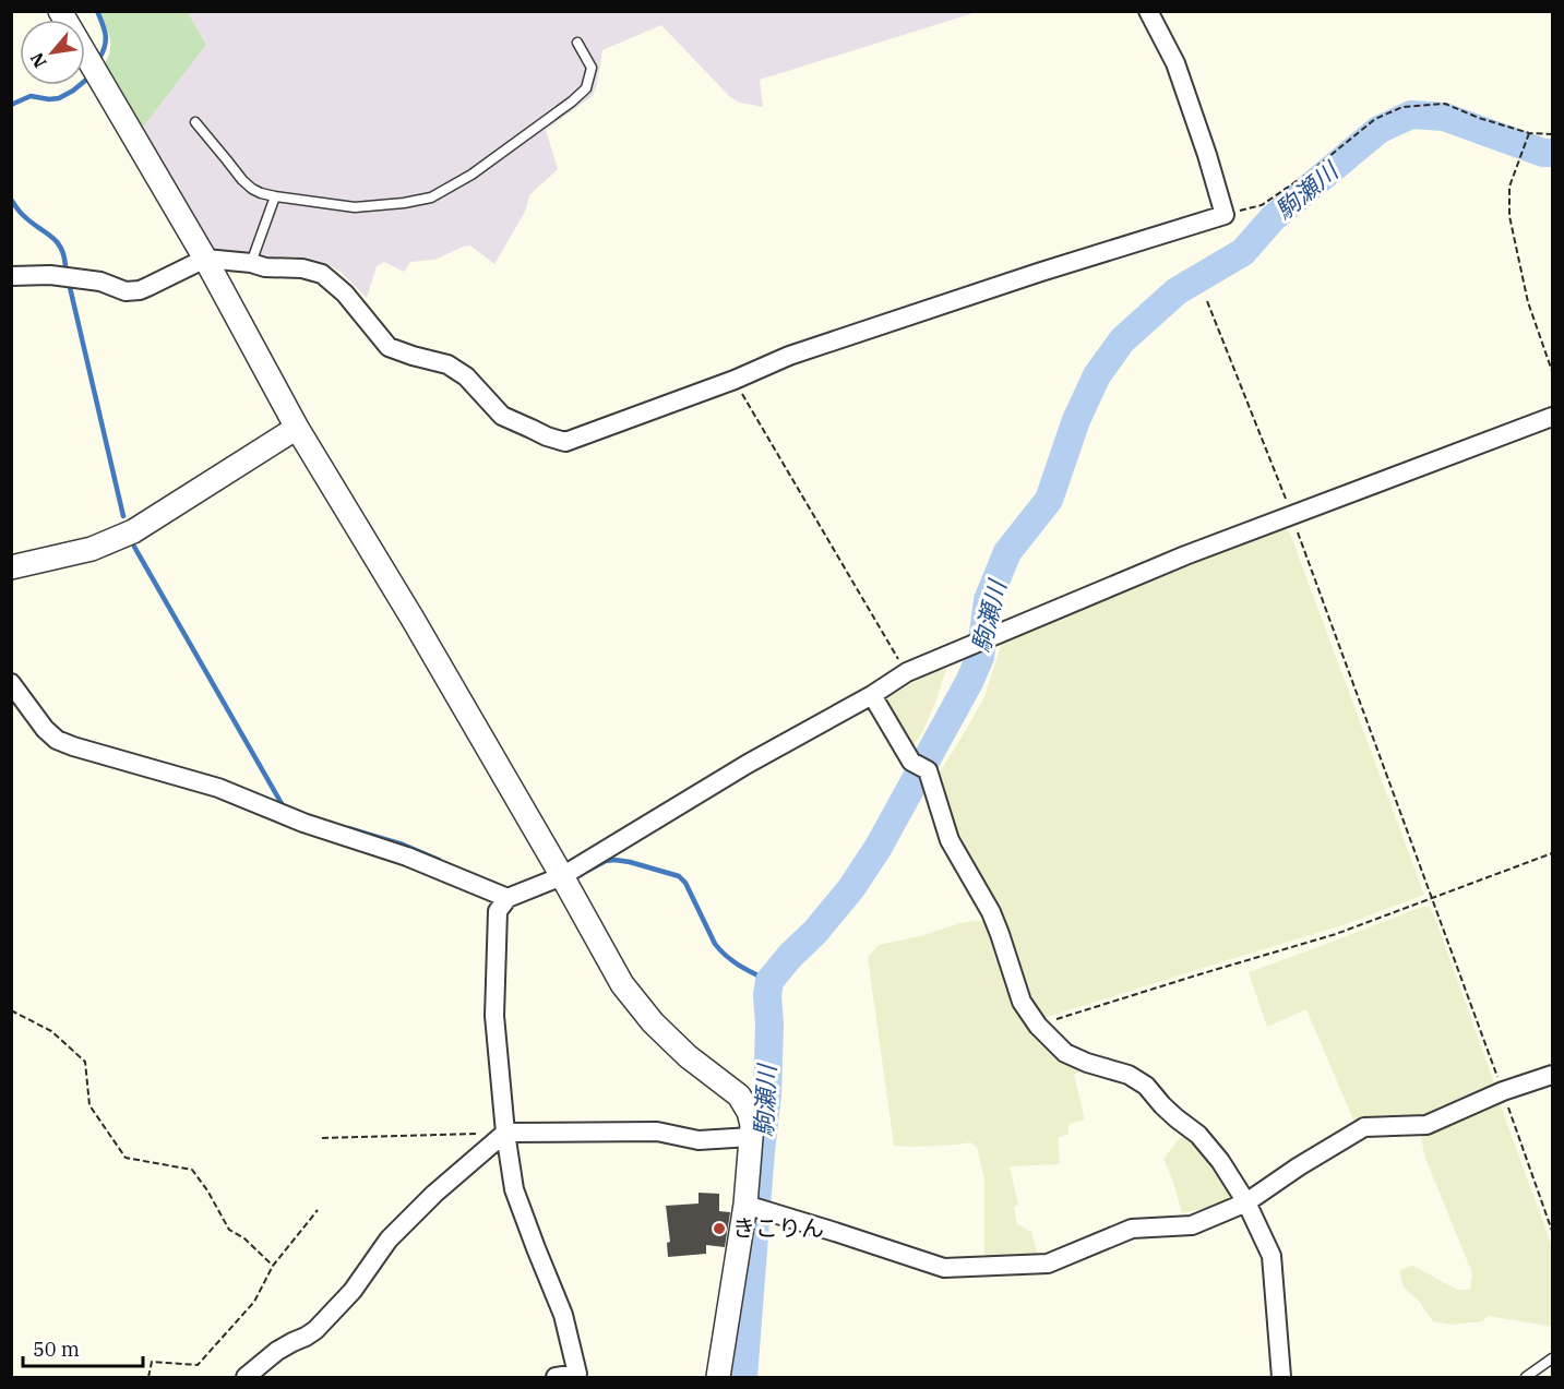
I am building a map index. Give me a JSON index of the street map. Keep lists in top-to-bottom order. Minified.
{"water":["駒瀬川"],"places":["きこりん"],"scale_bar":"50 m","north":"bottom left"}
